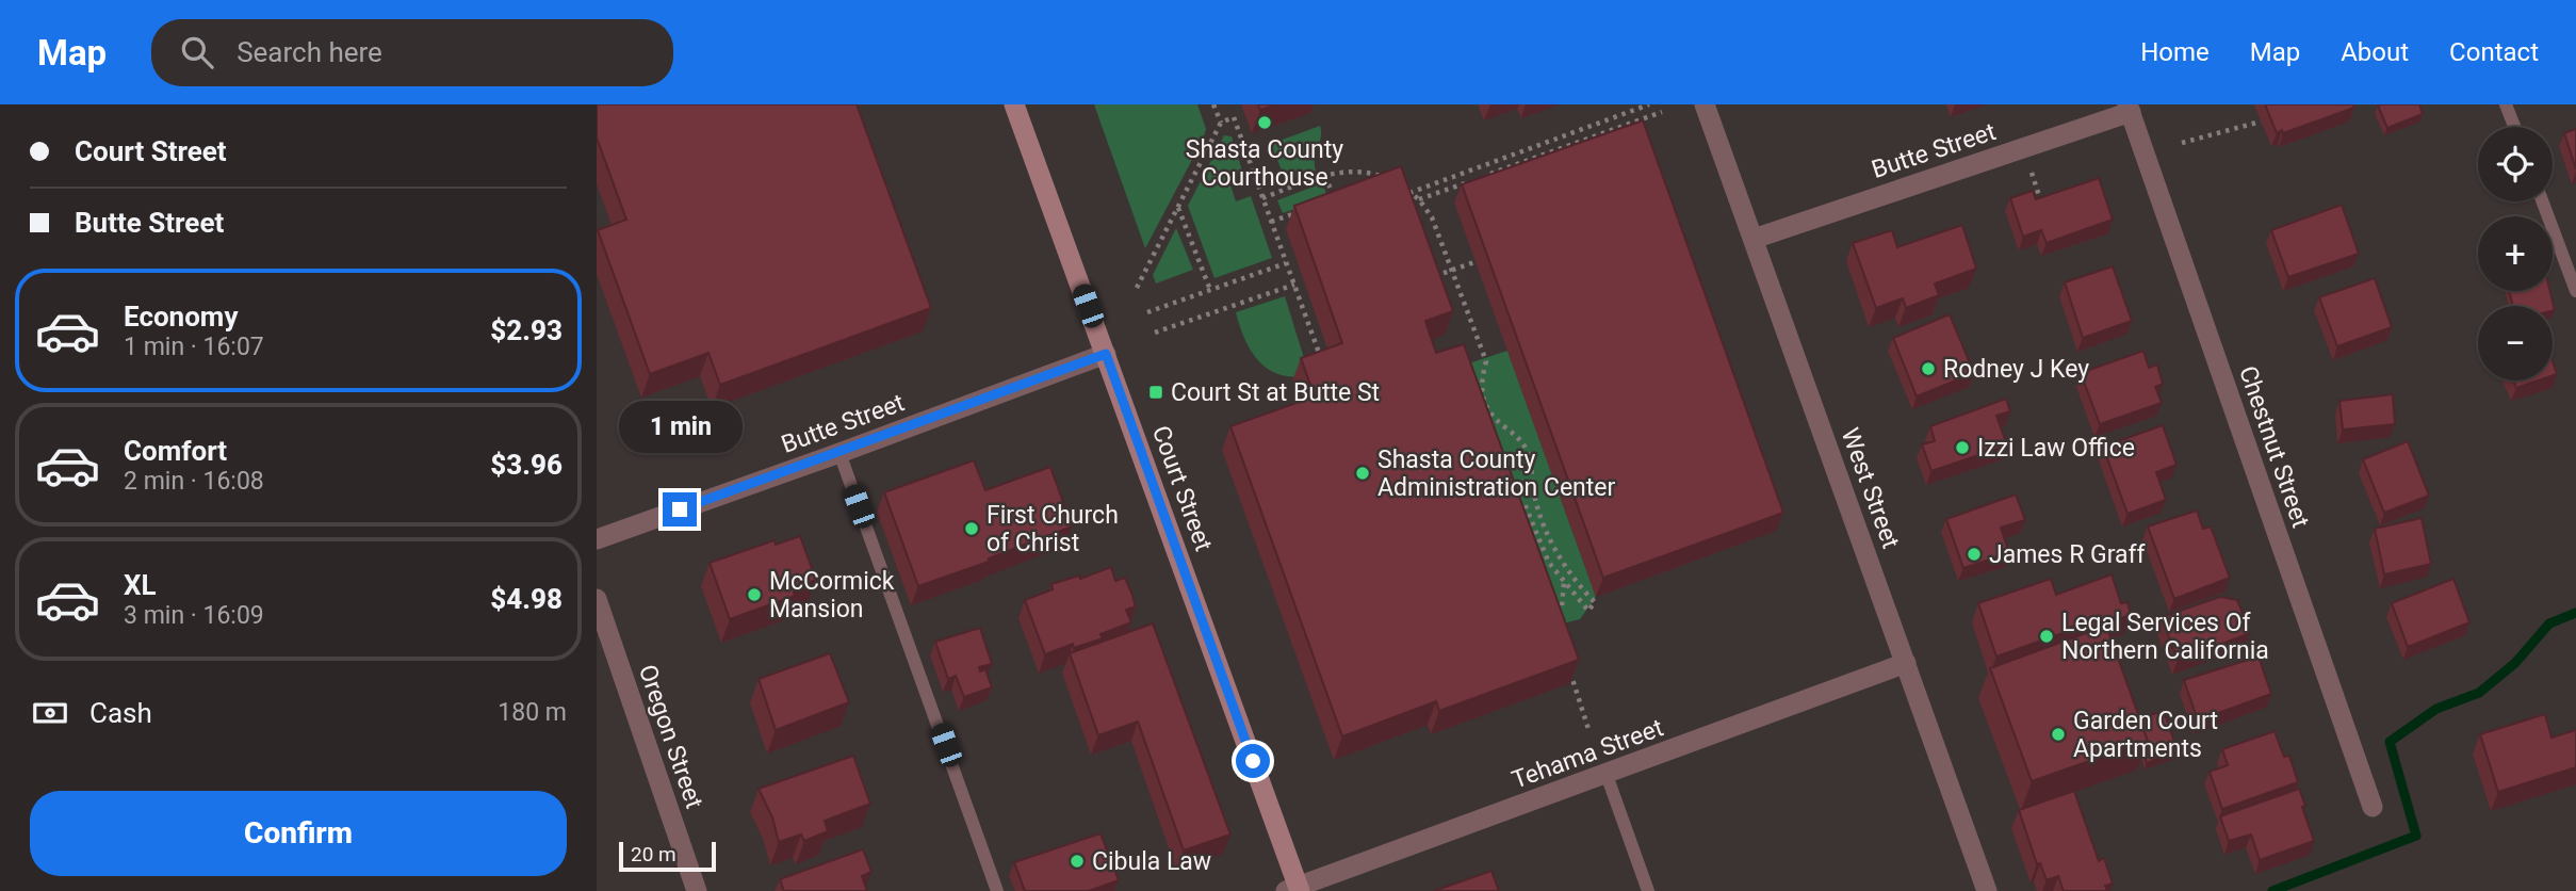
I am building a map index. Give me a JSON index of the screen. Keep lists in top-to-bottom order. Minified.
{"streets":{"main road":["Court Street"],"street":["Butte Street","Chestnut Street","West Street","Oregon Street","Tehama Street"]},"crossings":[["Butte Street","Chestnut Street"],["Butte Street","Court Street"],["Butte Street","West Street"],["Court Street","Tehama Street"],["West Street","Tehama Street"]],"places":{"other":["Shasta County Courthouse","Rodney J Key","Izzi Law Office","Shasta County Administration Center","First Church of Christ","James R Graff","McCormick Mansion","Legal Services Of Northern California","Garden Court Apartments","Cibula Law"],"transit":["Court St at Butte St"]},"scale_bar":"20 m","page":{"header":"Map","search":"Search here","nav":["Home","Map","About","Contact"],"banner":["Court Street","Butte Street"],"map_buttons":["+","−"],"list":[{"name":"Economy","note":"1 min · 16:07","value":"$2.93"},{"name":"Comfort","note":"2 min · 16:08","value":"$3.96"},{"name":"XL","note":"3 min · 16:09","value":"$4.98"}],"bubble":"1 min","pay":["Cash","180 m"],"buttons":"Confirm","scale":"20 m"}}
